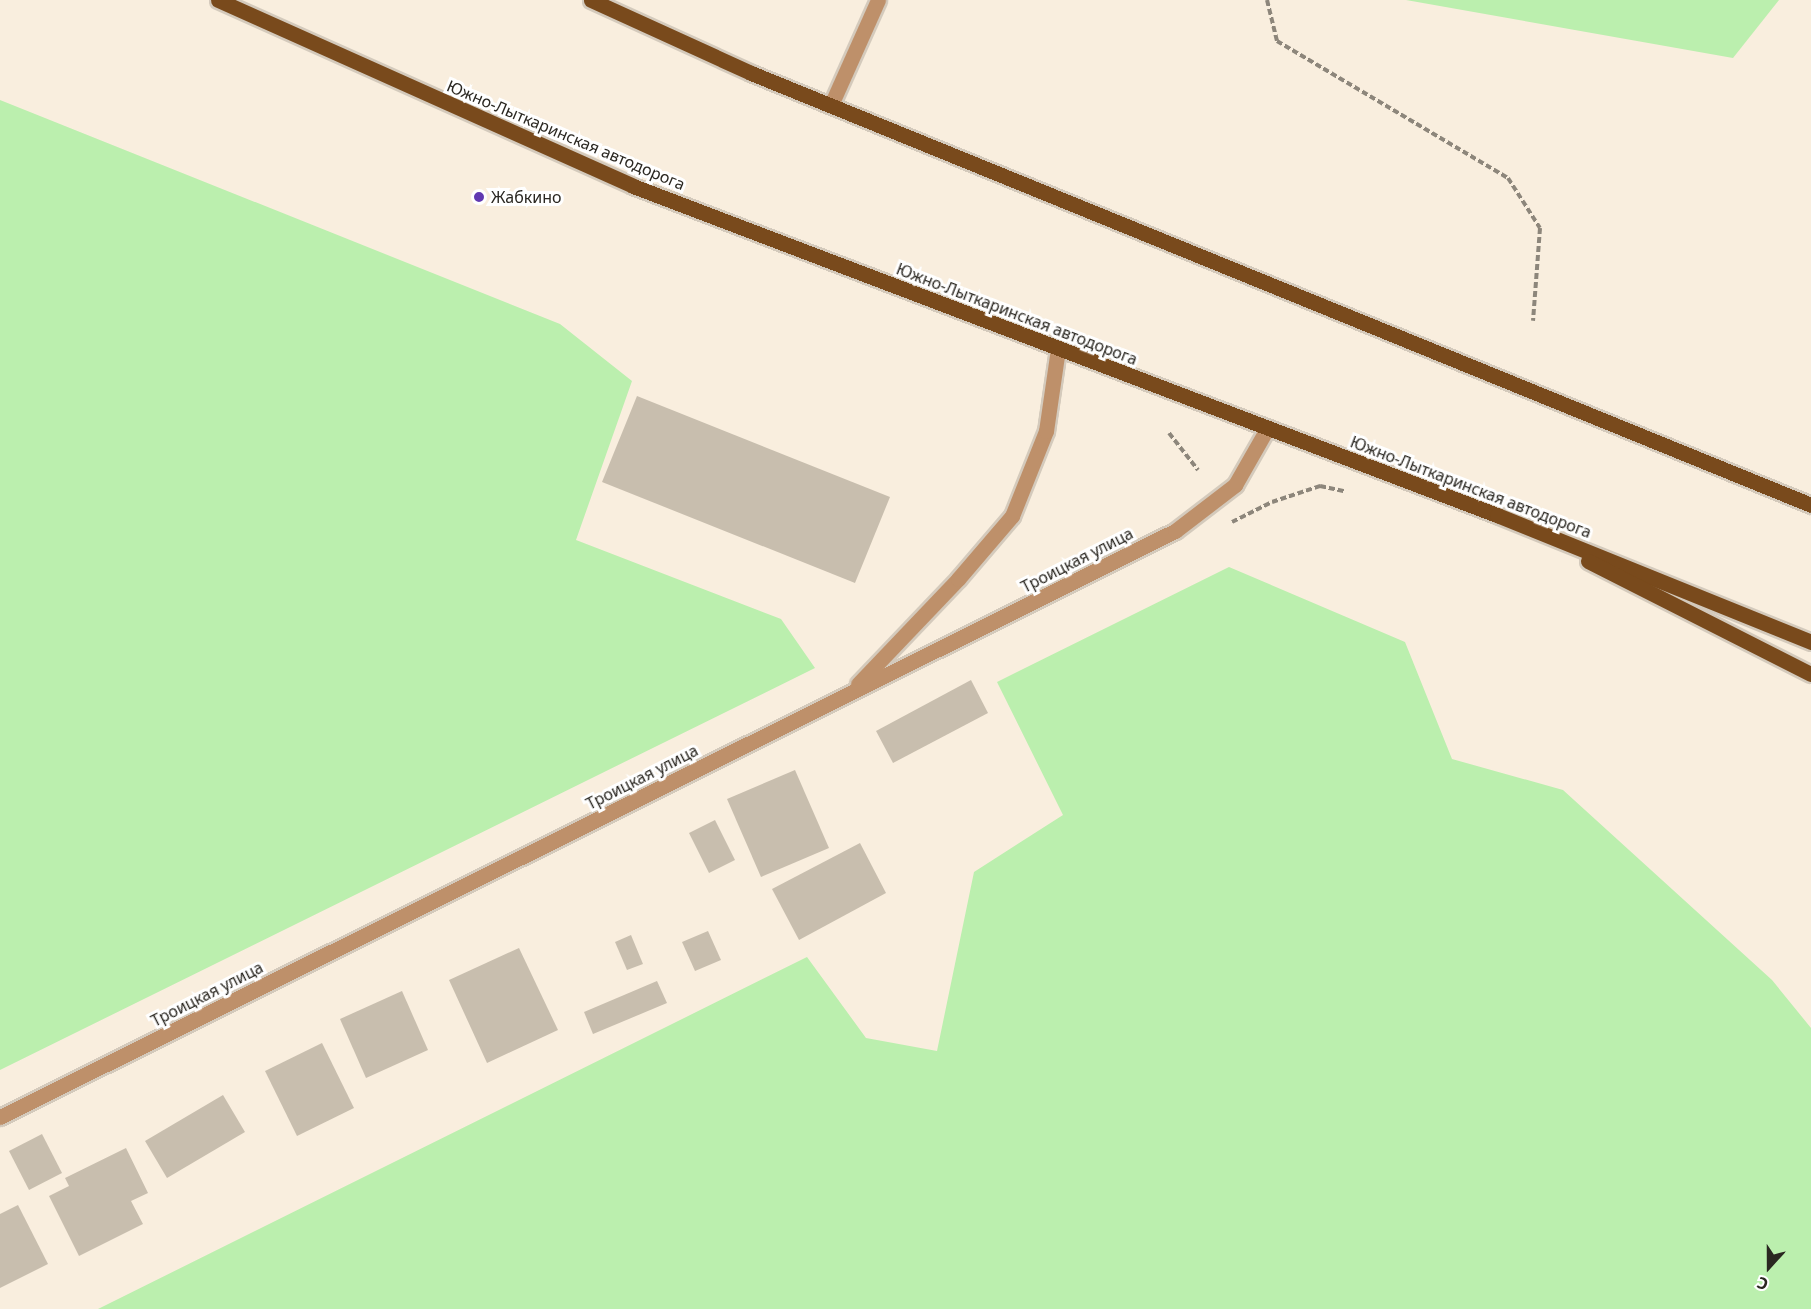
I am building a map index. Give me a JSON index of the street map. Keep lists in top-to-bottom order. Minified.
{"streets":{"main road":["Южно-Лыткаринская автодорога"],"street":["Троицкая улица"]},"crossings":[["Южно-Лыткаринская автодорога","Троицкая улица"]],"places":["Жабкино"],"north":"bottom"}
